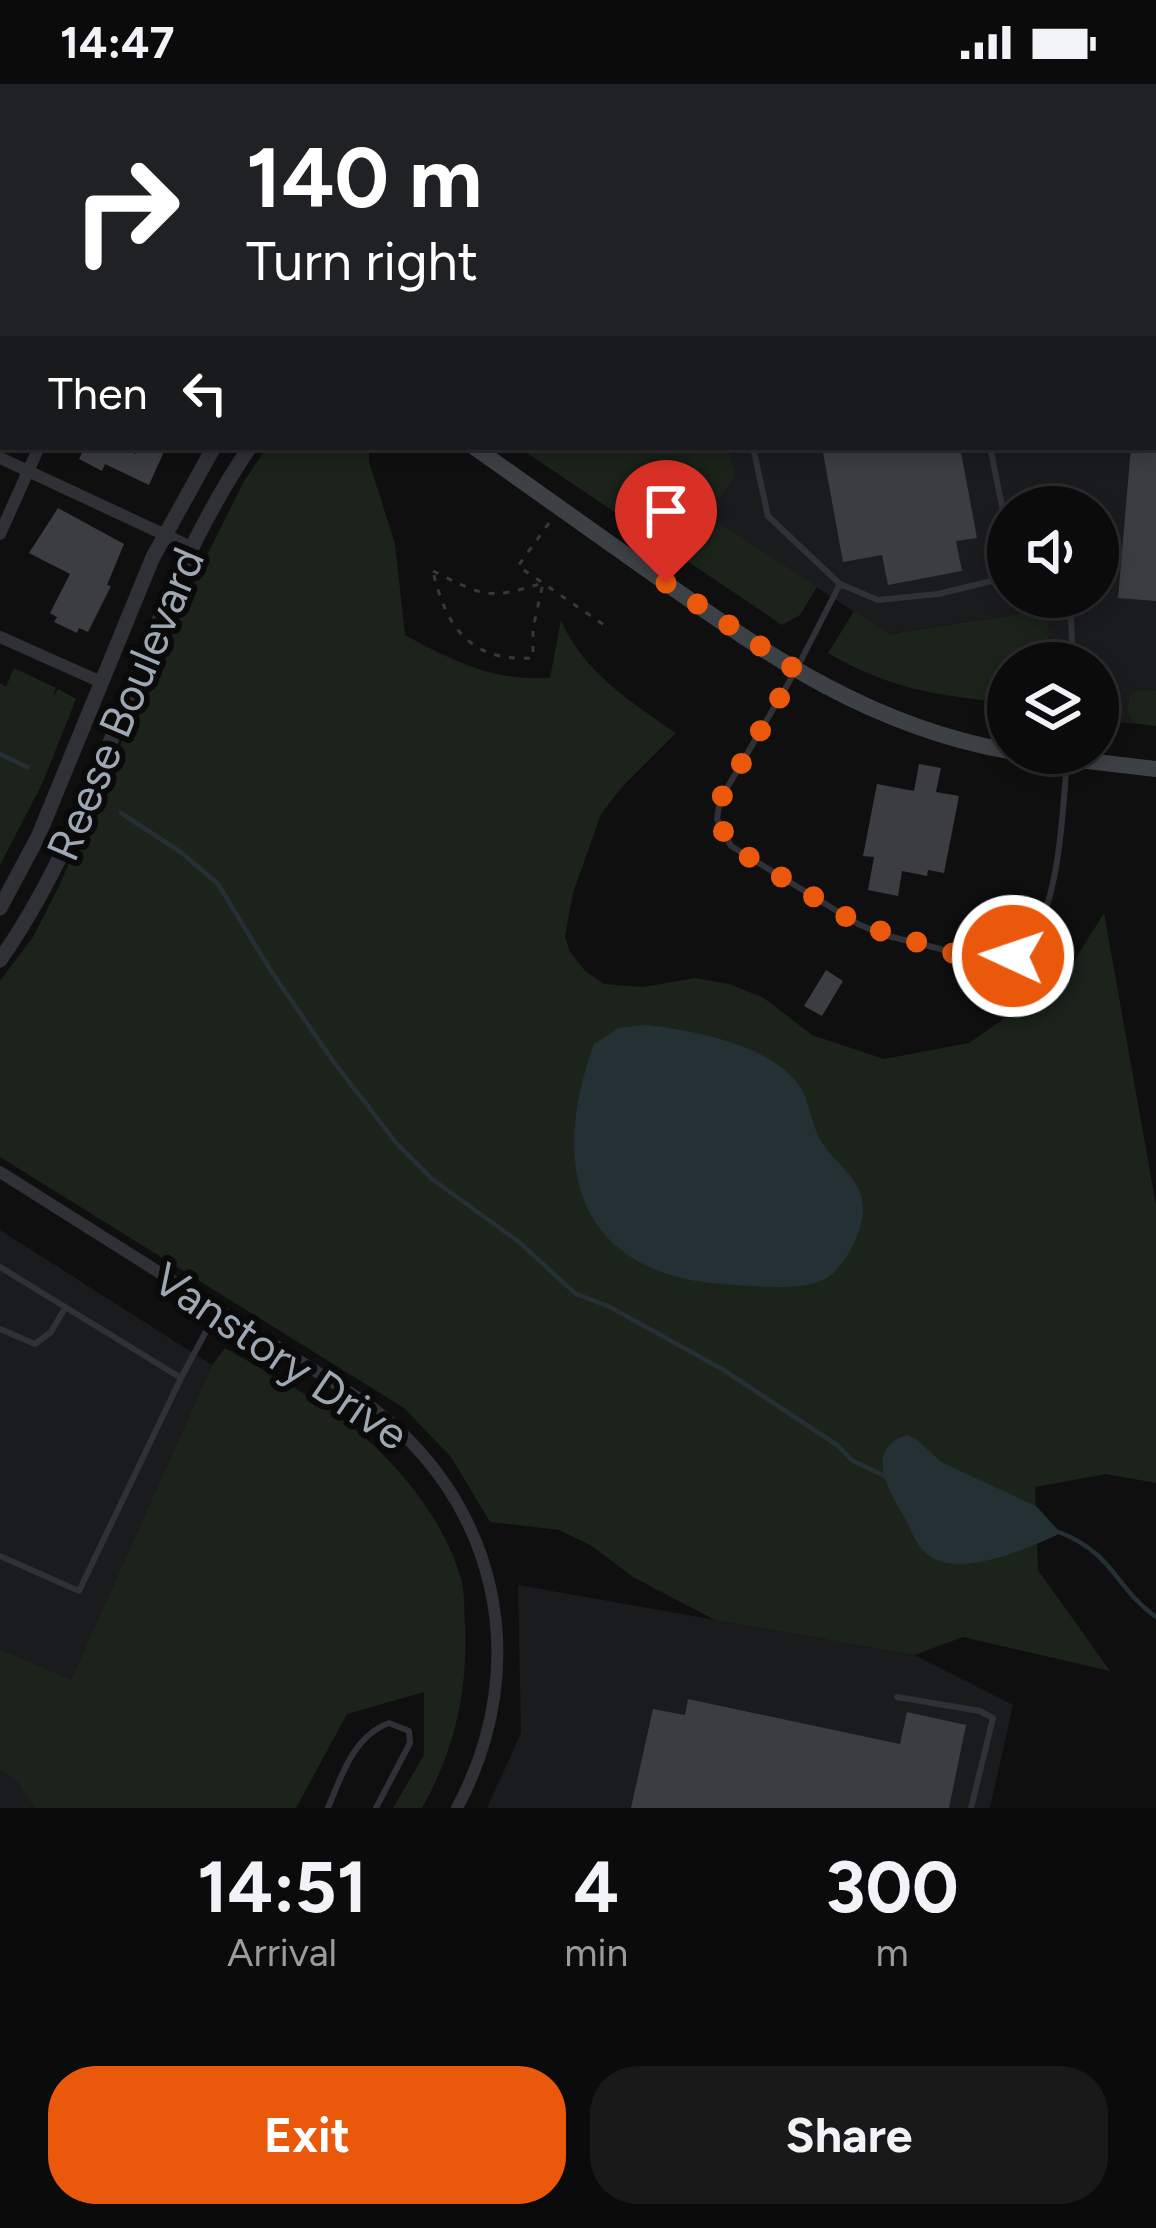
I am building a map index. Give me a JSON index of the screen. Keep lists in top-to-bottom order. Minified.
{"streets":{"street":["Reese Boulevard","Vanstory Drive"]},"page":{"status":"14:47","turn":["140 m","Turn right"],"then":"Then","eta":["14:51","Arrival","4","min","300","m"],"buttons":["Exit","Share"]}}
